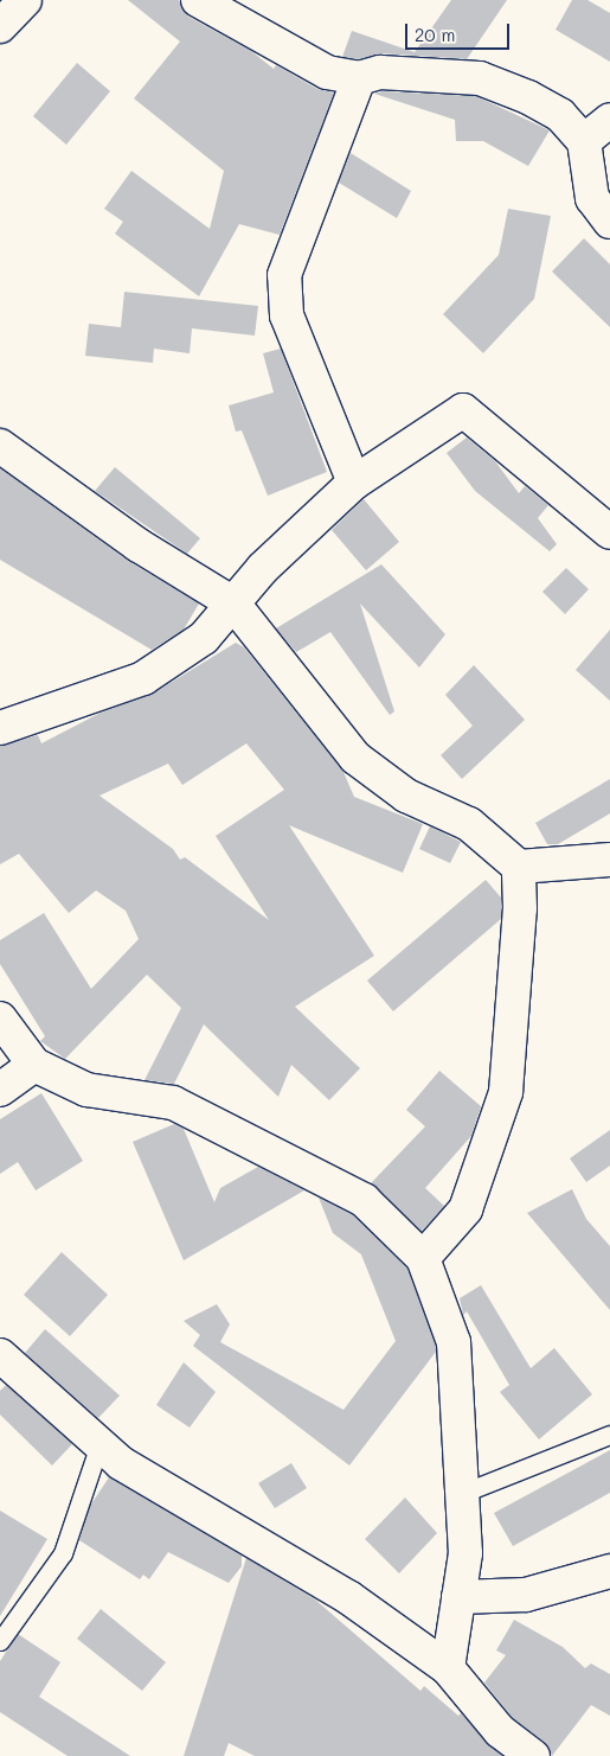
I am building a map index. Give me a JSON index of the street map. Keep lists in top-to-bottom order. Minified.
{"scale_bar":"20 m"}
